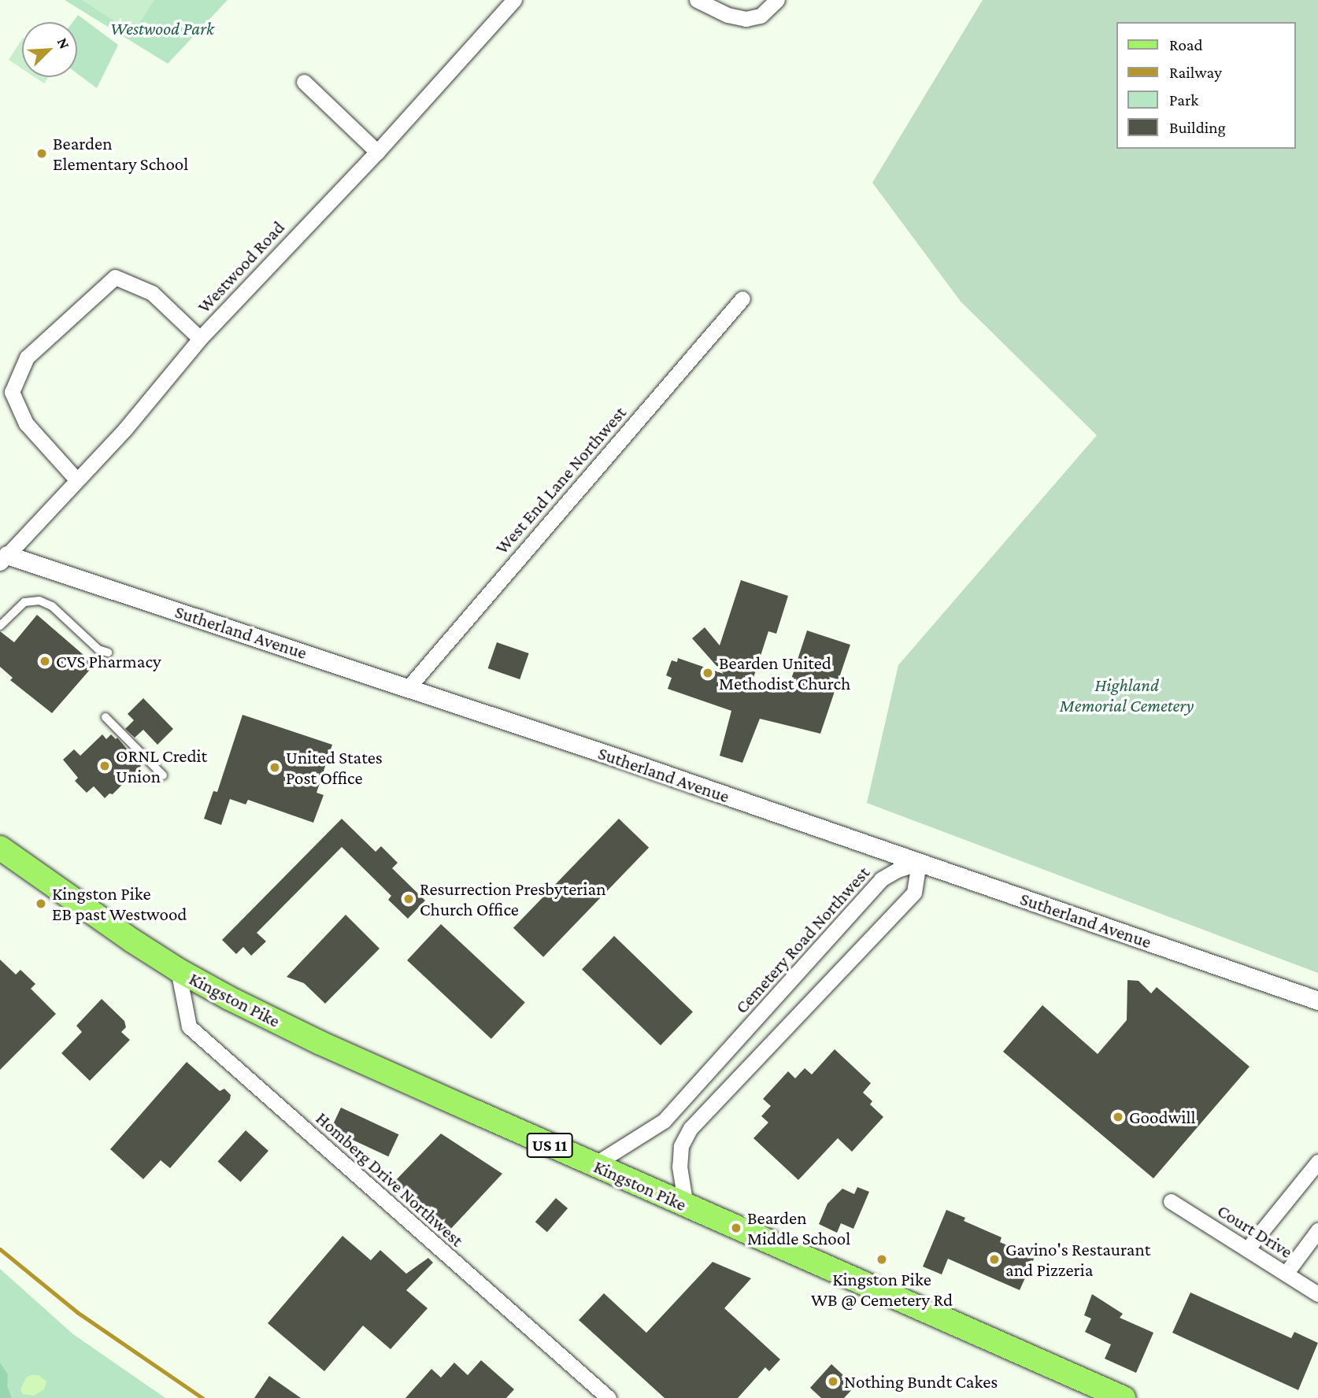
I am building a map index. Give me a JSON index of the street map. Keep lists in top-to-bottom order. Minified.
{"streets":{"main road":["Kingston Pike","US 11"],"street":["Westwood Road","West End Lane Northwest","Sutherland Avenue","Cemetery Road Northwest","Homberg Drive Northwest","Court Drive"]},"crossings":[["Westwood Road","Sutherland Avenue"],["West End Lane Northwest","Sutherland Avenue"],["Sutherland Avenue","Cemetery Road Northwest"],["Cemetery Road Northwest","Kingston Pike"],["Kingston Pike","Homberg Drive Northwest"]],"parks":["Westwood Park","Highland Memorial Cemetery"],"places":["Bearden Elementary School","CVS Pharmacy","Bearden United Methodist Church","ORNL Credit Union","United States Post Office","Resurrection Presbyterian Church Office","Kingston Pike EB past Westwood","Goodwill","Bearden Middle School","Kingston Pike WB @ Cemetery Rd","Gavino's Restaurant and Pizzeria","Nothing Bundt Cakes"],"legend":["Road","Railway","Park","Building"],"north":"top right"}
